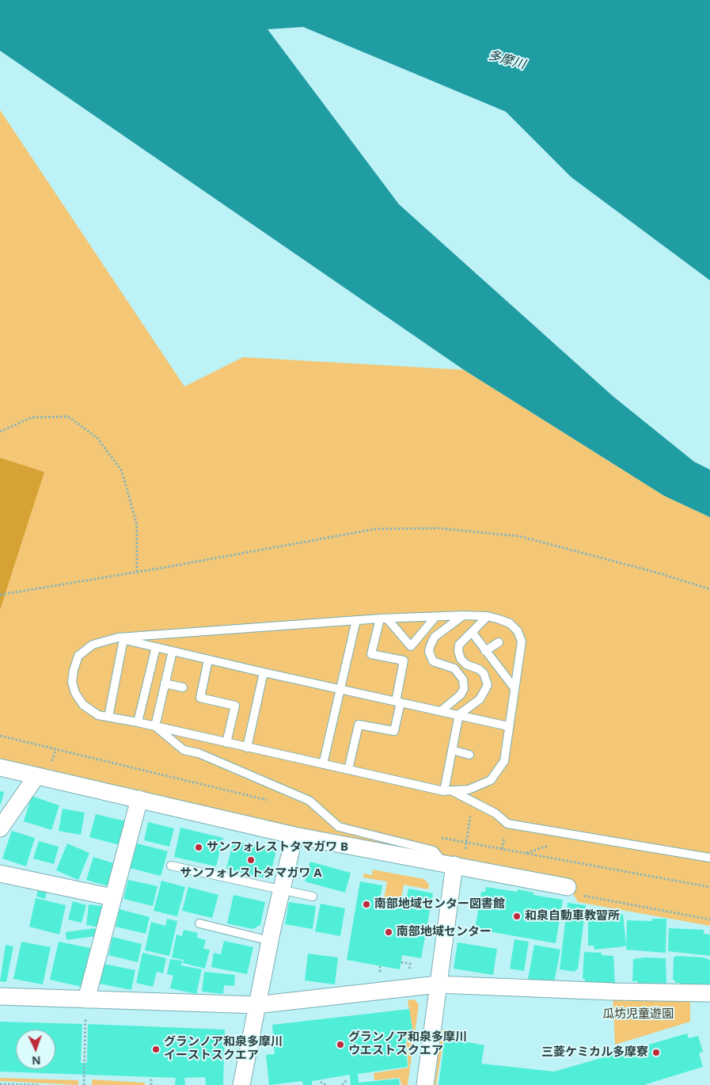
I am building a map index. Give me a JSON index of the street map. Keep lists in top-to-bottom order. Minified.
{"water":["多摩川"],"parks":["瓜坊児童遊園"],"places":["サンフォレストタマガワ B","サンフォレストタマガワ A","南部地域センター図書館","和泉自動車教習所","南部地域センター","グランノア和泉多摩川 ウエストスクエア","グランノア和泉多摩川 イーストスクエア","三菱ケミカル多摩寮"],"north":"bottom"}
